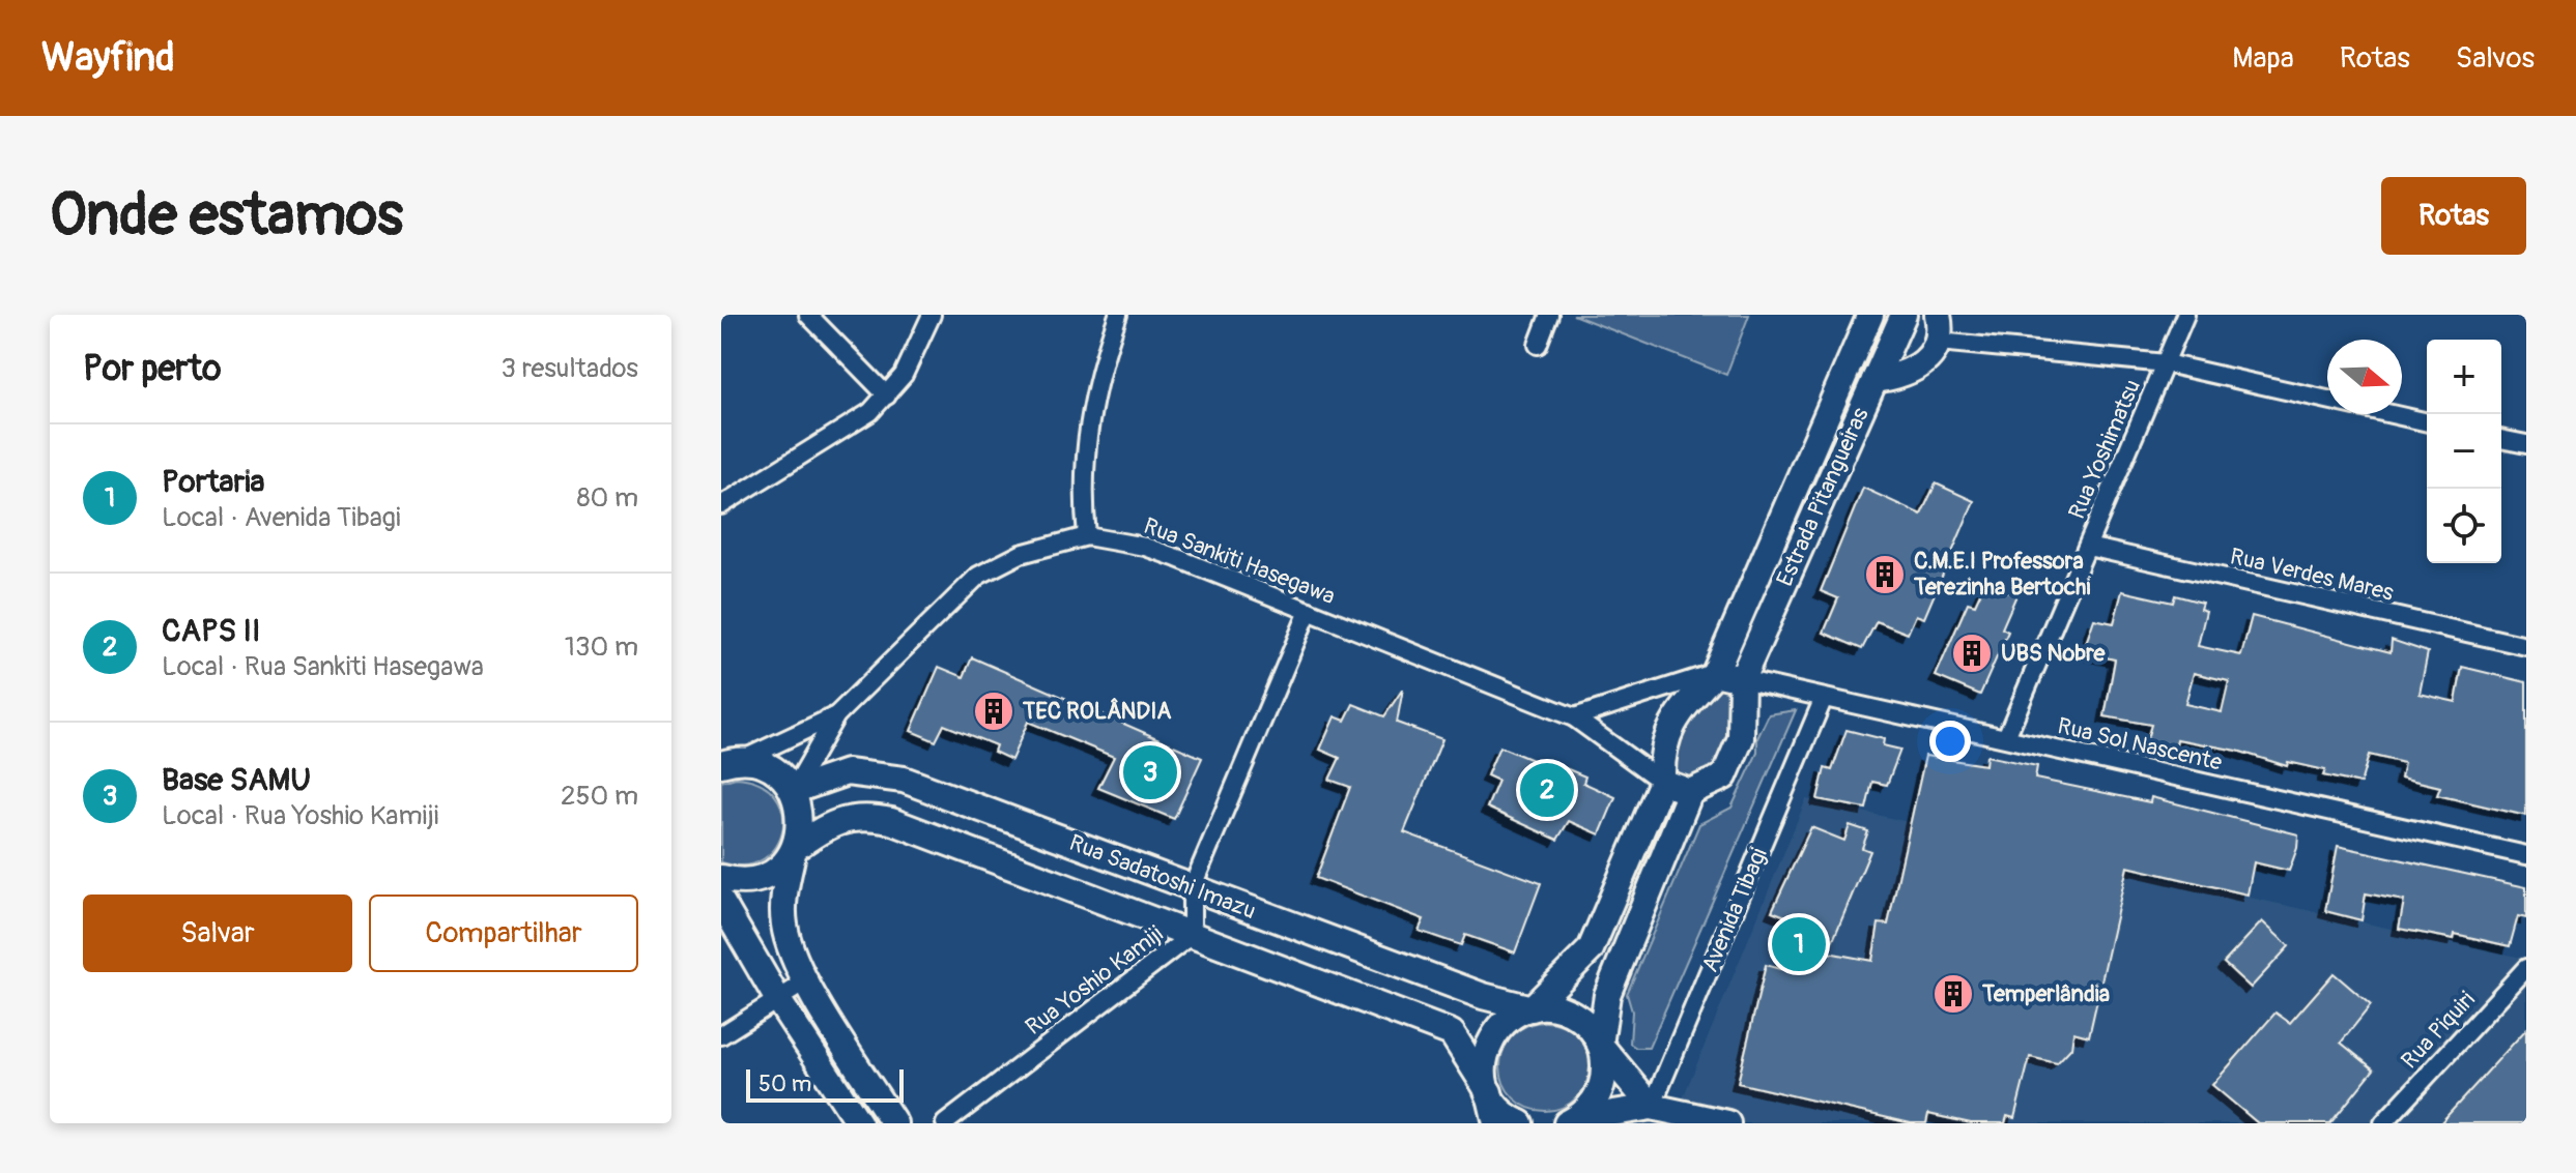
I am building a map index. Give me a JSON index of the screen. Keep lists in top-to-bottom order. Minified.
{"streets":{"street":["Rua Yoshimatsu","Estrada Pitangueiras","Rua Sankiti Hasegawa","Rua Verdes Mares","Rua Sol Nascente","Rua Sadatoshi Imazu","Avenida Tibagi","Rua Yoshio Kamiji","Rua Piquiri"]},"crossings":[["Rua Yoshimatsu","Rua Verdes Mares"],["Rua Yoshimatsu","Rua Sol Nascente"],["Estrada Pitangueiras","Rua Sankiti Hasegawa"],["Estrada Pitangueiras","Rua Sol Nascente"],["Rua Sankiti Hasegawa","Rua Sadatoshi Imazu"],["Rua Sankiti Hasegawa","Rua Yoshio Kamiji"],["Rua Sol Nascente","Avenida Tibagi"],["Rua Sadatoshi Imazu","Avenida Tibagi"],["Rua Sadatoshi Imazu","Rua Yoshio Kamiji"]],"places":{"building":["C.M.E.I Professora Terezinha Bertochi","UBS Nobre","TEC ROLÂNDIA","Temperlândia"]},"scale_bar":"50 m","north":"right","page":{"header":"Wayfind","nav":["Mapa","Rotas","Salvos"],"buttons":["Rotas",["Salvar","Compartilhar"]],"title":"Onde estamos","heading":["Por perto","3 resultados"],"map_buttons":["+","−"],"list":[{"mark":"1","name":"Portaria","note":"Local · Avenida Tibagi","value":"80 m"},{"mark":"2","name":"CAPS II","note":"Local · Rua Sankiti Hasegawa","value":"130 m"},{"mark":"3","name":"Base SAMU","note":"Local · Rua Yoshio Kamiji","value":"250 m"}],"pins":["3","2","1"],"scale":"50 m"}}
